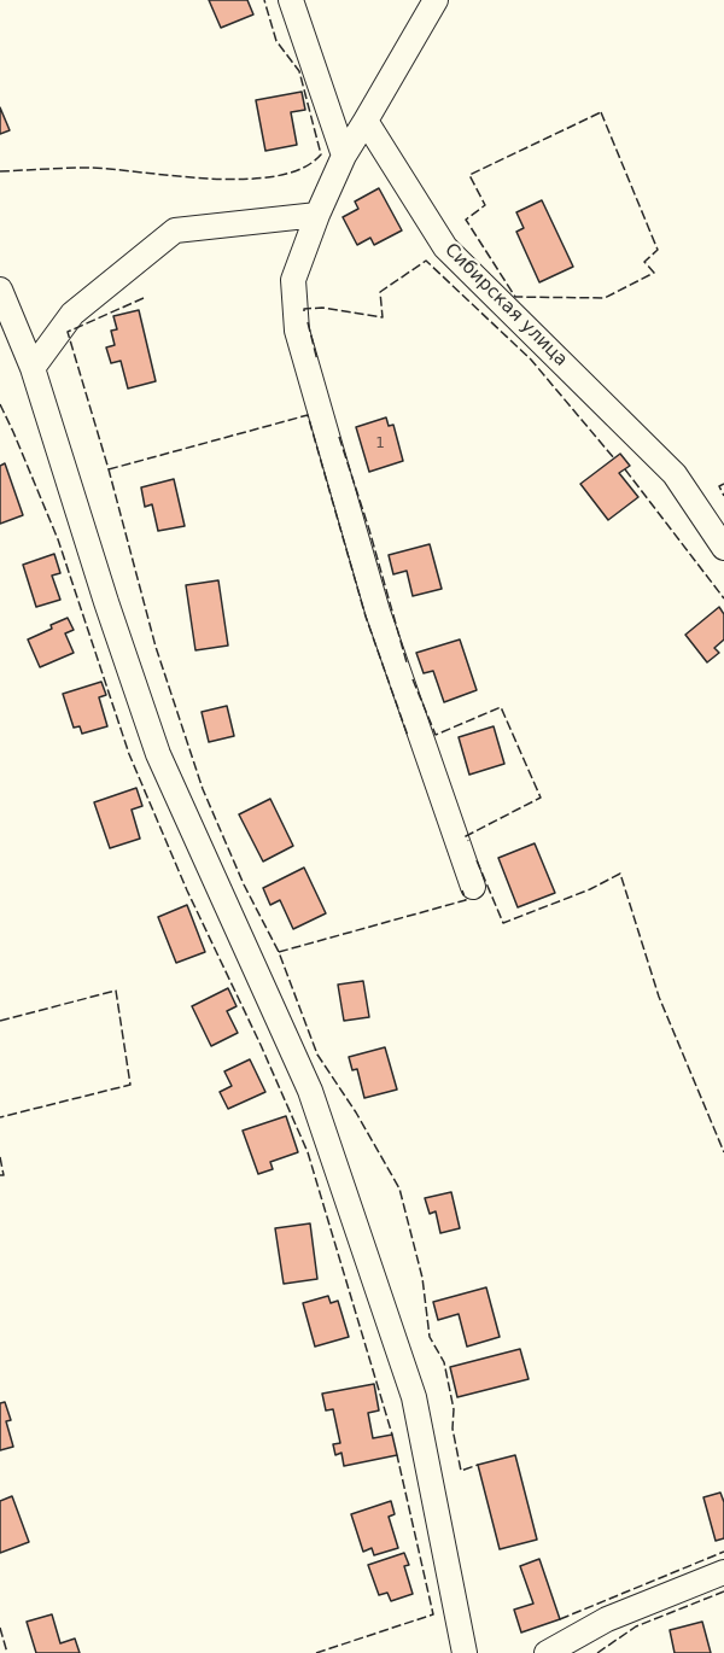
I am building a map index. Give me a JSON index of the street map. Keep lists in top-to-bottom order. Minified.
{"streets":{"street":["Сибирская улица"]},"house_numbers":["1"]}
